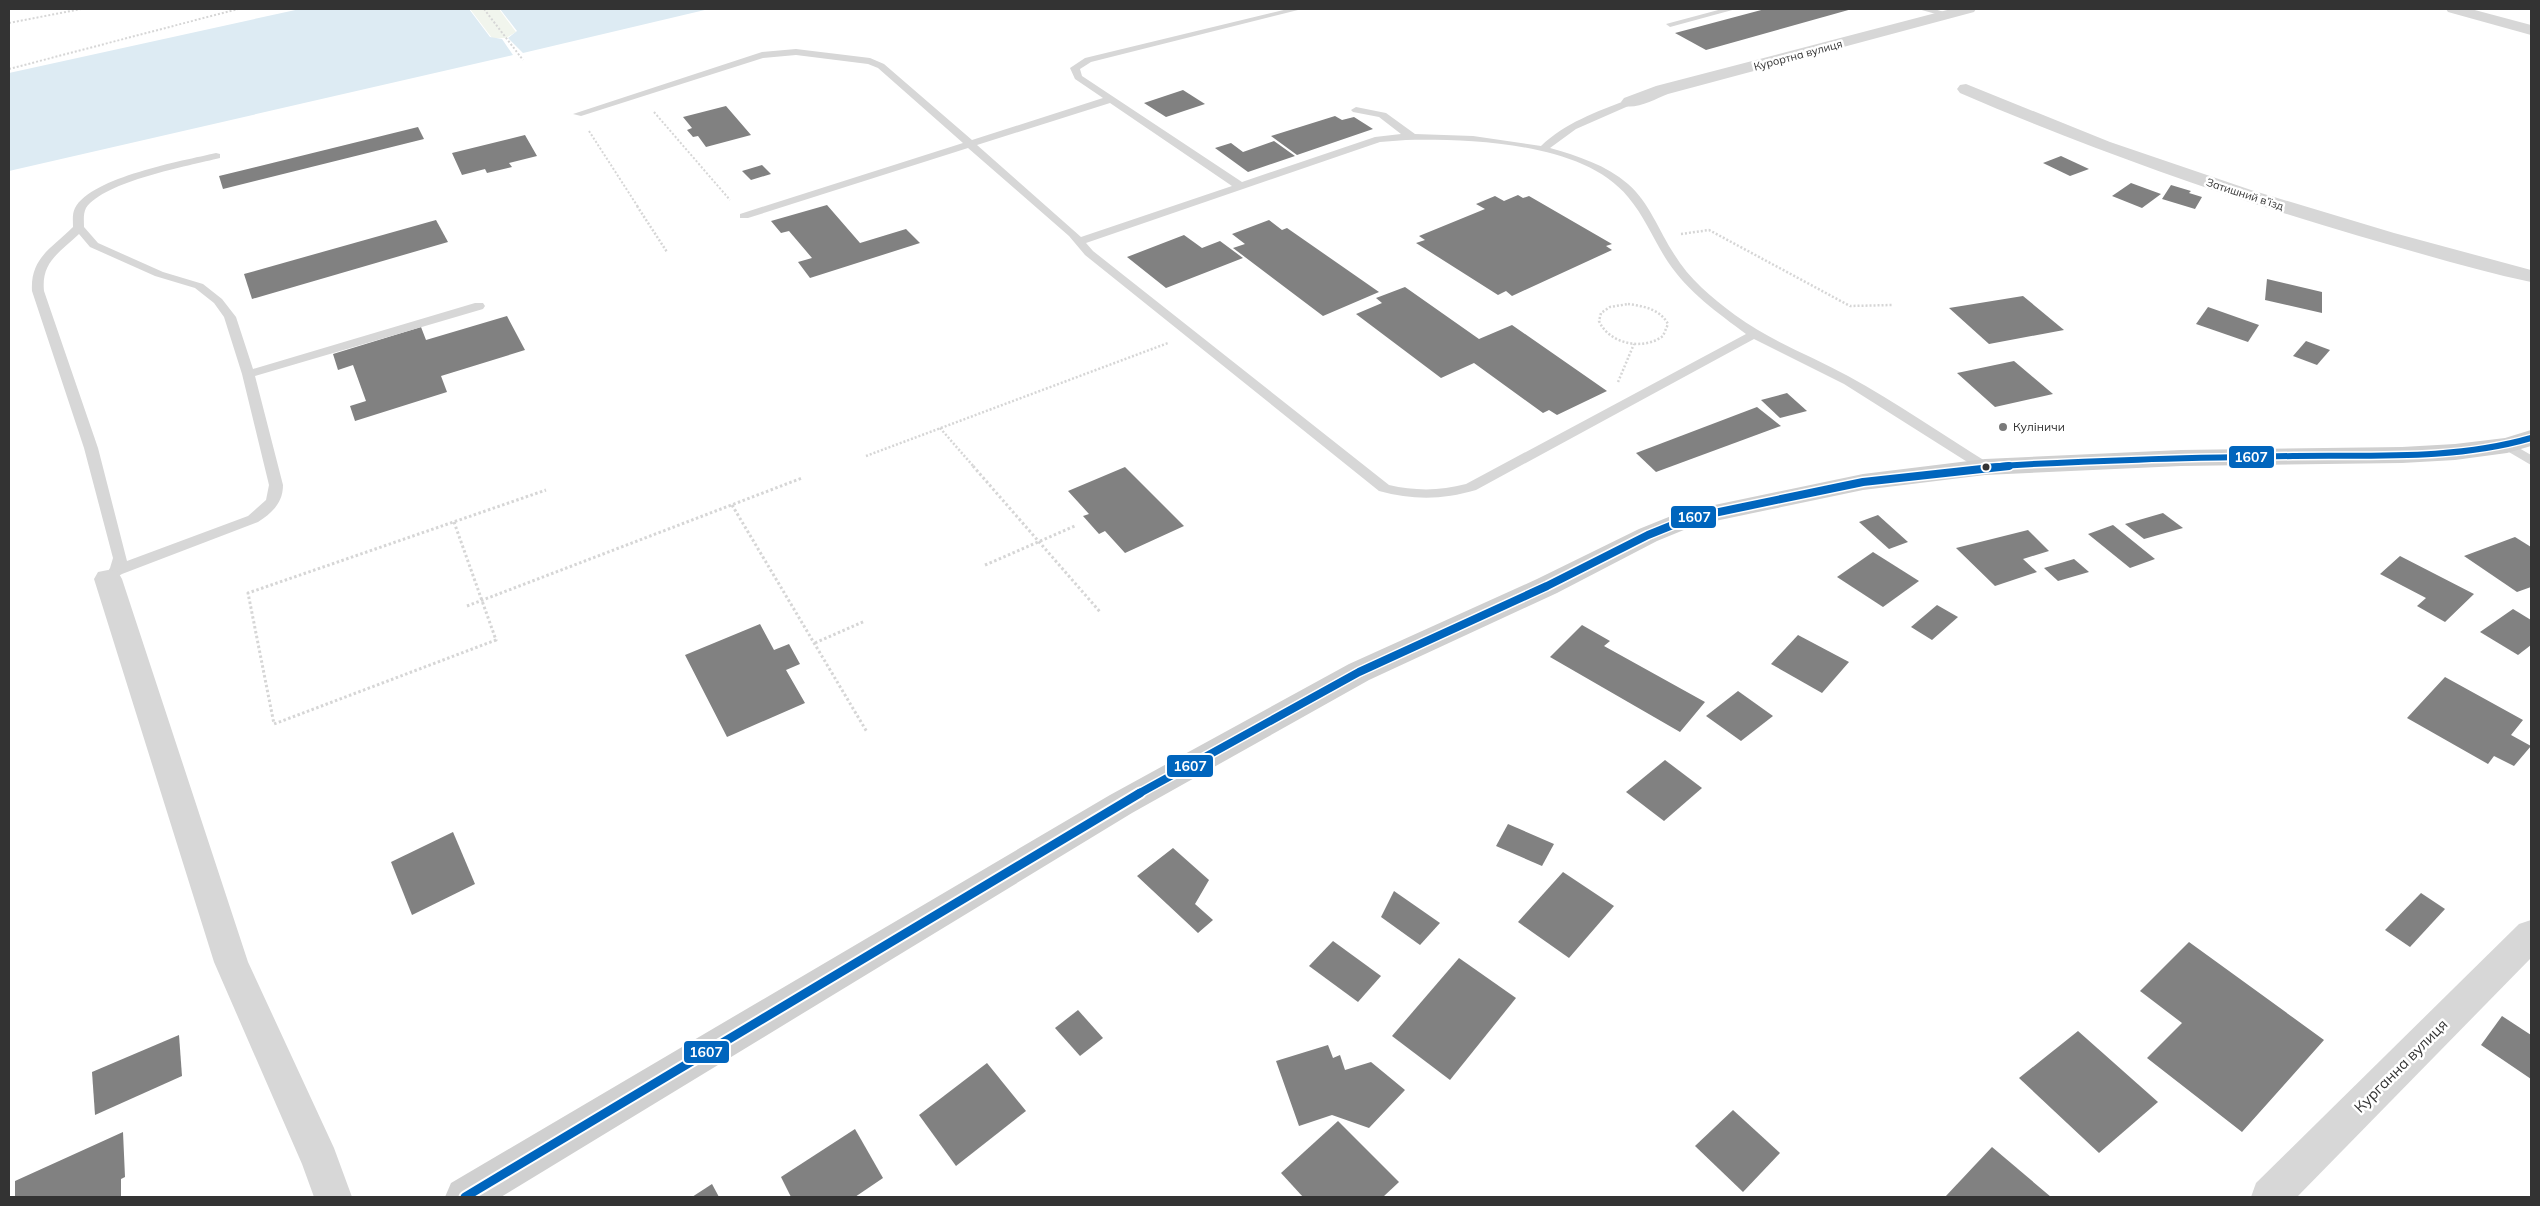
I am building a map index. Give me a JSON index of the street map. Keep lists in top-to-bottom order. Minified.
{"streets":{"street":["Курортна вулиця","Затишний в’їзд","Курганна вулиця"]},"places":["Куліничи"],"lines":["transit line 1607"]}
